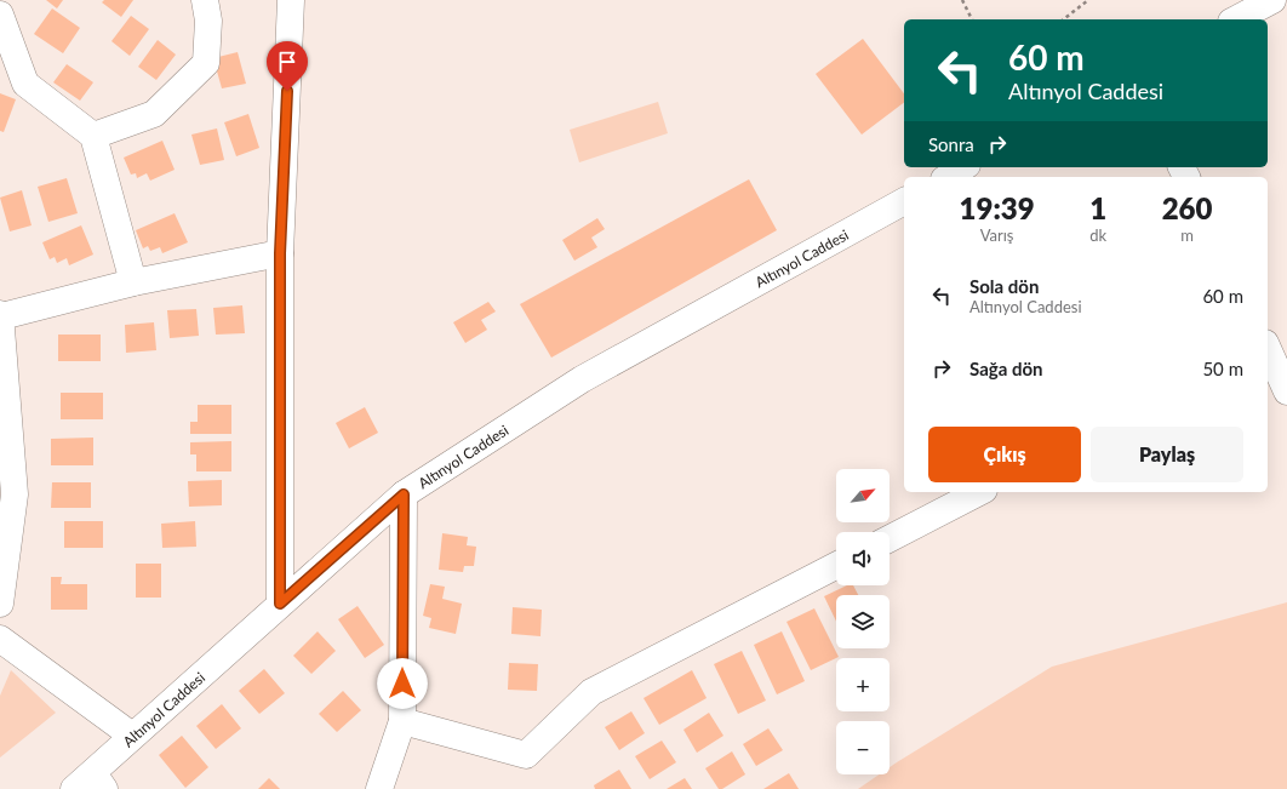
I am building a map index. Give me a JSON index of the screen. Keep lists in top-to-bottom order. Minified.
{"streets":{"street":["Altınyol Caddesi"]},"north":"top right","page":{"turn":["60 m","Altınyol Caddesi"],"then":"Sonra","eta":["19:39","Varış","1","dk","260","m"],"list":[{"name":"Sola dön","note":"Altınyol Caddesi","value":"60 m"},{"name":"Sağa dön","value":"50 m"}],"buttons":["Çıkış","Paylaş"],"map_buttons":["+","−"]}}
